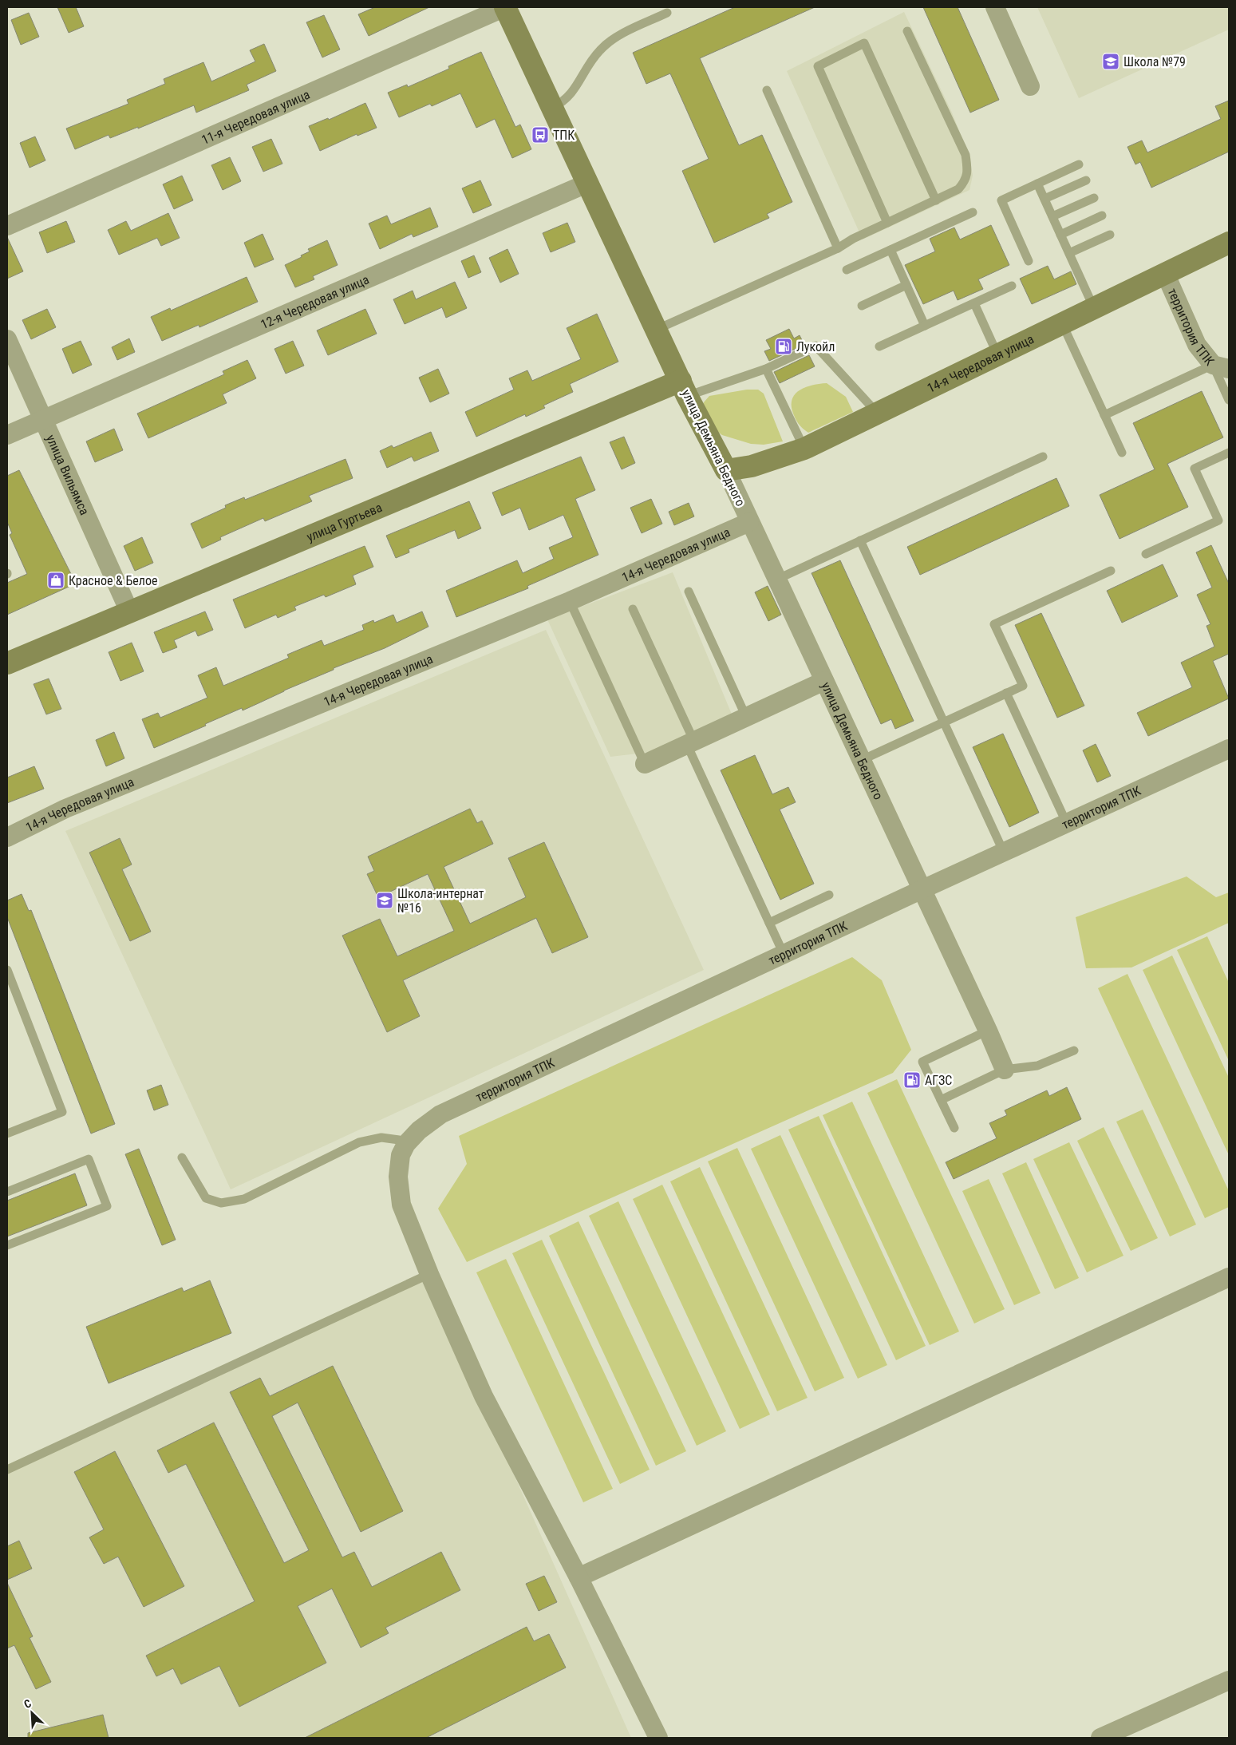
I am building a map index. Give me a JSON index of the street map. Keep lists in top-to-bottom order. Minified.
{"streets":{"main road":["14-я Чередовая улица","улица Демьяна Бедного","улица Гуртьева"],"street":["11-я Чередовая улица","12-я Чередовая улица","территория ТПК","улица Вильямса"]},"crossings":[["11-я Чередовая улица","улица Демьяна Бедного"],["12-я Чередовая улица","улица Демьяна Бедного"],["12-я Чередовая улица","улица Вильямса"],["территория ТПК","14-я Чередовая улица"],["территория ТПК","улица Демьяна Бедного"],["14-я Чередовая улица","улица Демьяна Бедного"],["улица Демьяна Бедного","улица Гуртьева"],["улица Вильямса","улица Гуртьева"]],"places":{"school or university":["Школа №79","Школа-интернат №16"],"bus stop":["ТПК"],"fuel station":["Лукойл","АГЗС"],"shop":["Красное & Белое"]},"north":"top left"}
